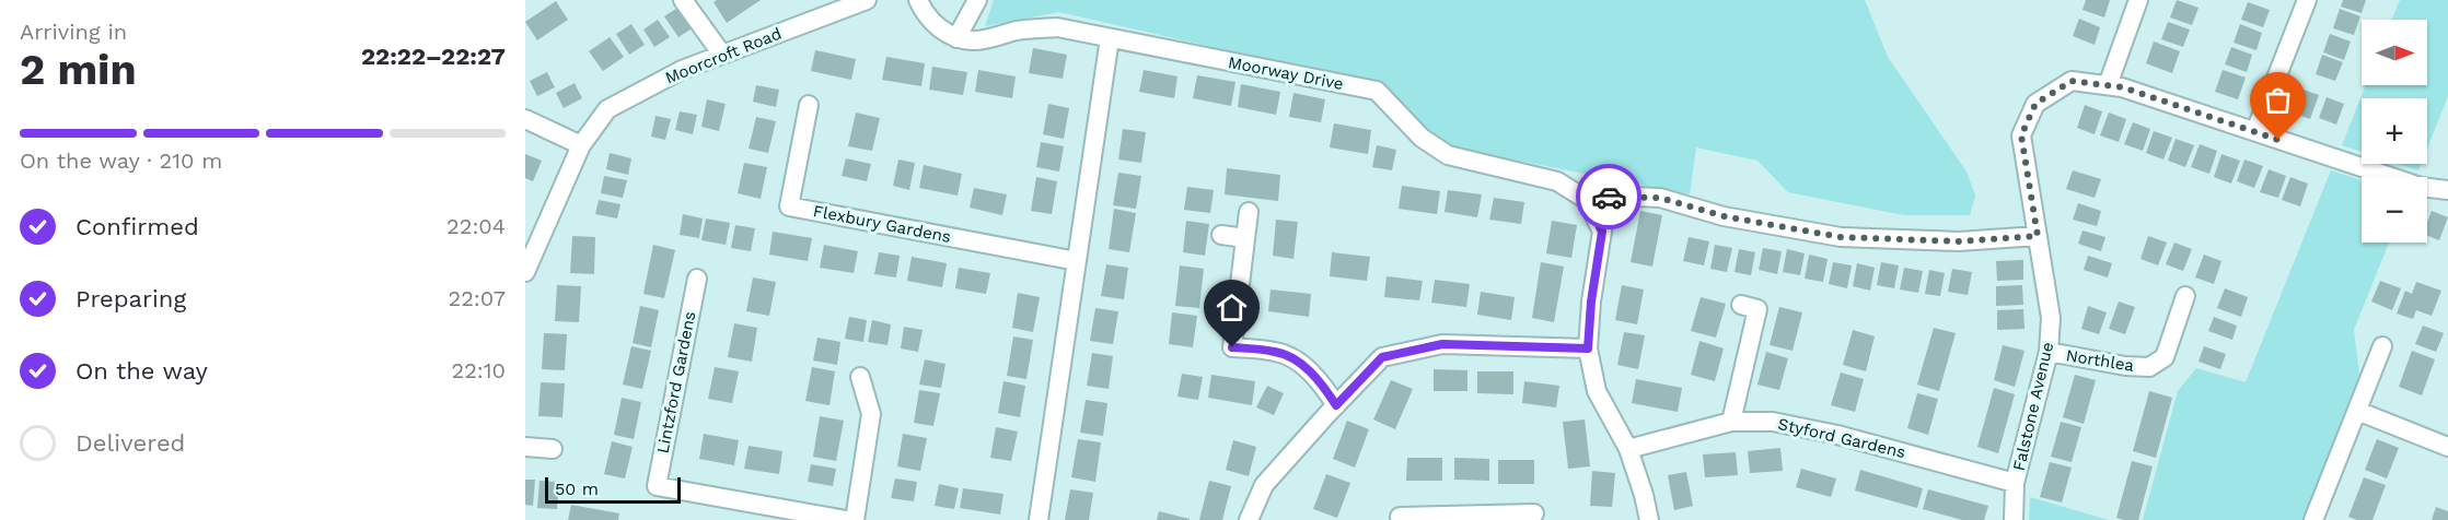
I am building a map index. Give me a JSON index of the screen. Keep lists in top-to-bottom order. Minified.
{"streets":{"street":["Moorcroft Road","Moorway Drive","Flexbury Gardens","Northlea","Lintzford Gardens","Falstone Avenue","Styford Gardens"]},"crossings":[["Northlea","Falstone Avenue"],["Falstone Avenue","Styford Gardens"]],"scale_bar":"50 m","north":"right","page":{"heading":["2 min","Arriving in","22:22–22:27"],"map_buttons":["+","−"],"bar":"On the way · 210 m","list":[["Confirmed","22:04"],["Preparing","22:07"],["On the way","22:10"],"Delivered"],"scale":"50 m"}}
